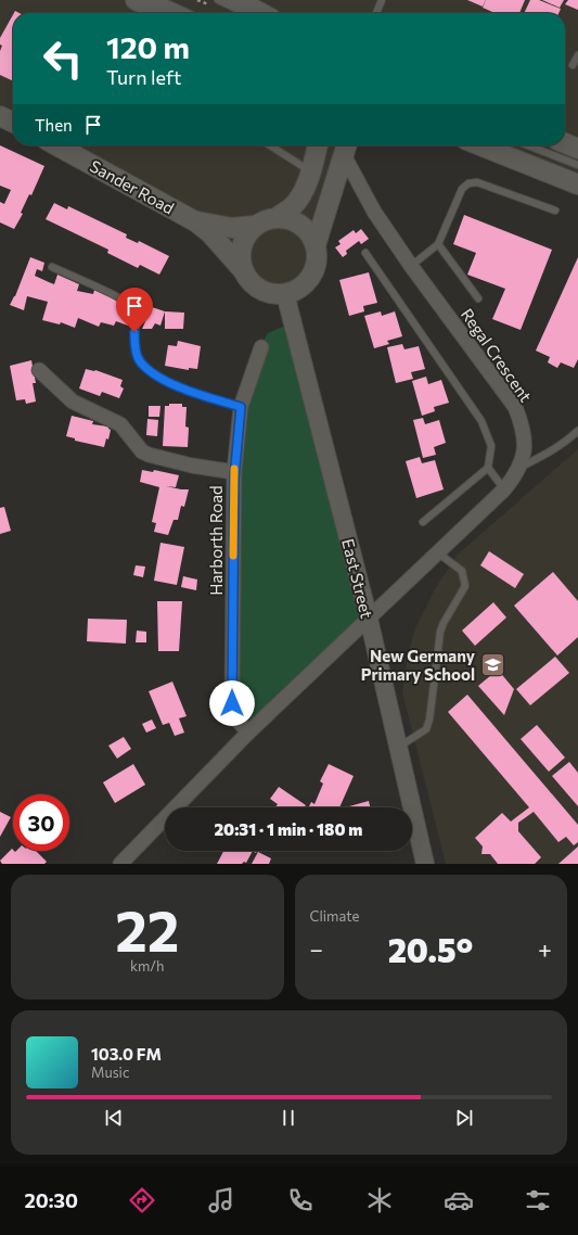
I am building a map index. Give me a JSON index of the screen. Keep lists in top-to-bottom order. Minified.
{"streets":{"main road":["Sander Road"],"street":["Regal Crescent","Harborth Road","East Street"]},"crossings":[["Sander Road","East Street"],["Regal Crescent","East Street"]],"places":{"school or university":["New Germany Primary School"]},"page":{"turn":["120 m","Turn left"],"then":"Then","limit":"30","trip":"20:31 · 1 min · 180 m","tile":[["22","km/h"],"Climate"],"heat":["−","20.5°","+"],"song":["103.0 FM","Music"],"tabs":"20:30"}}
